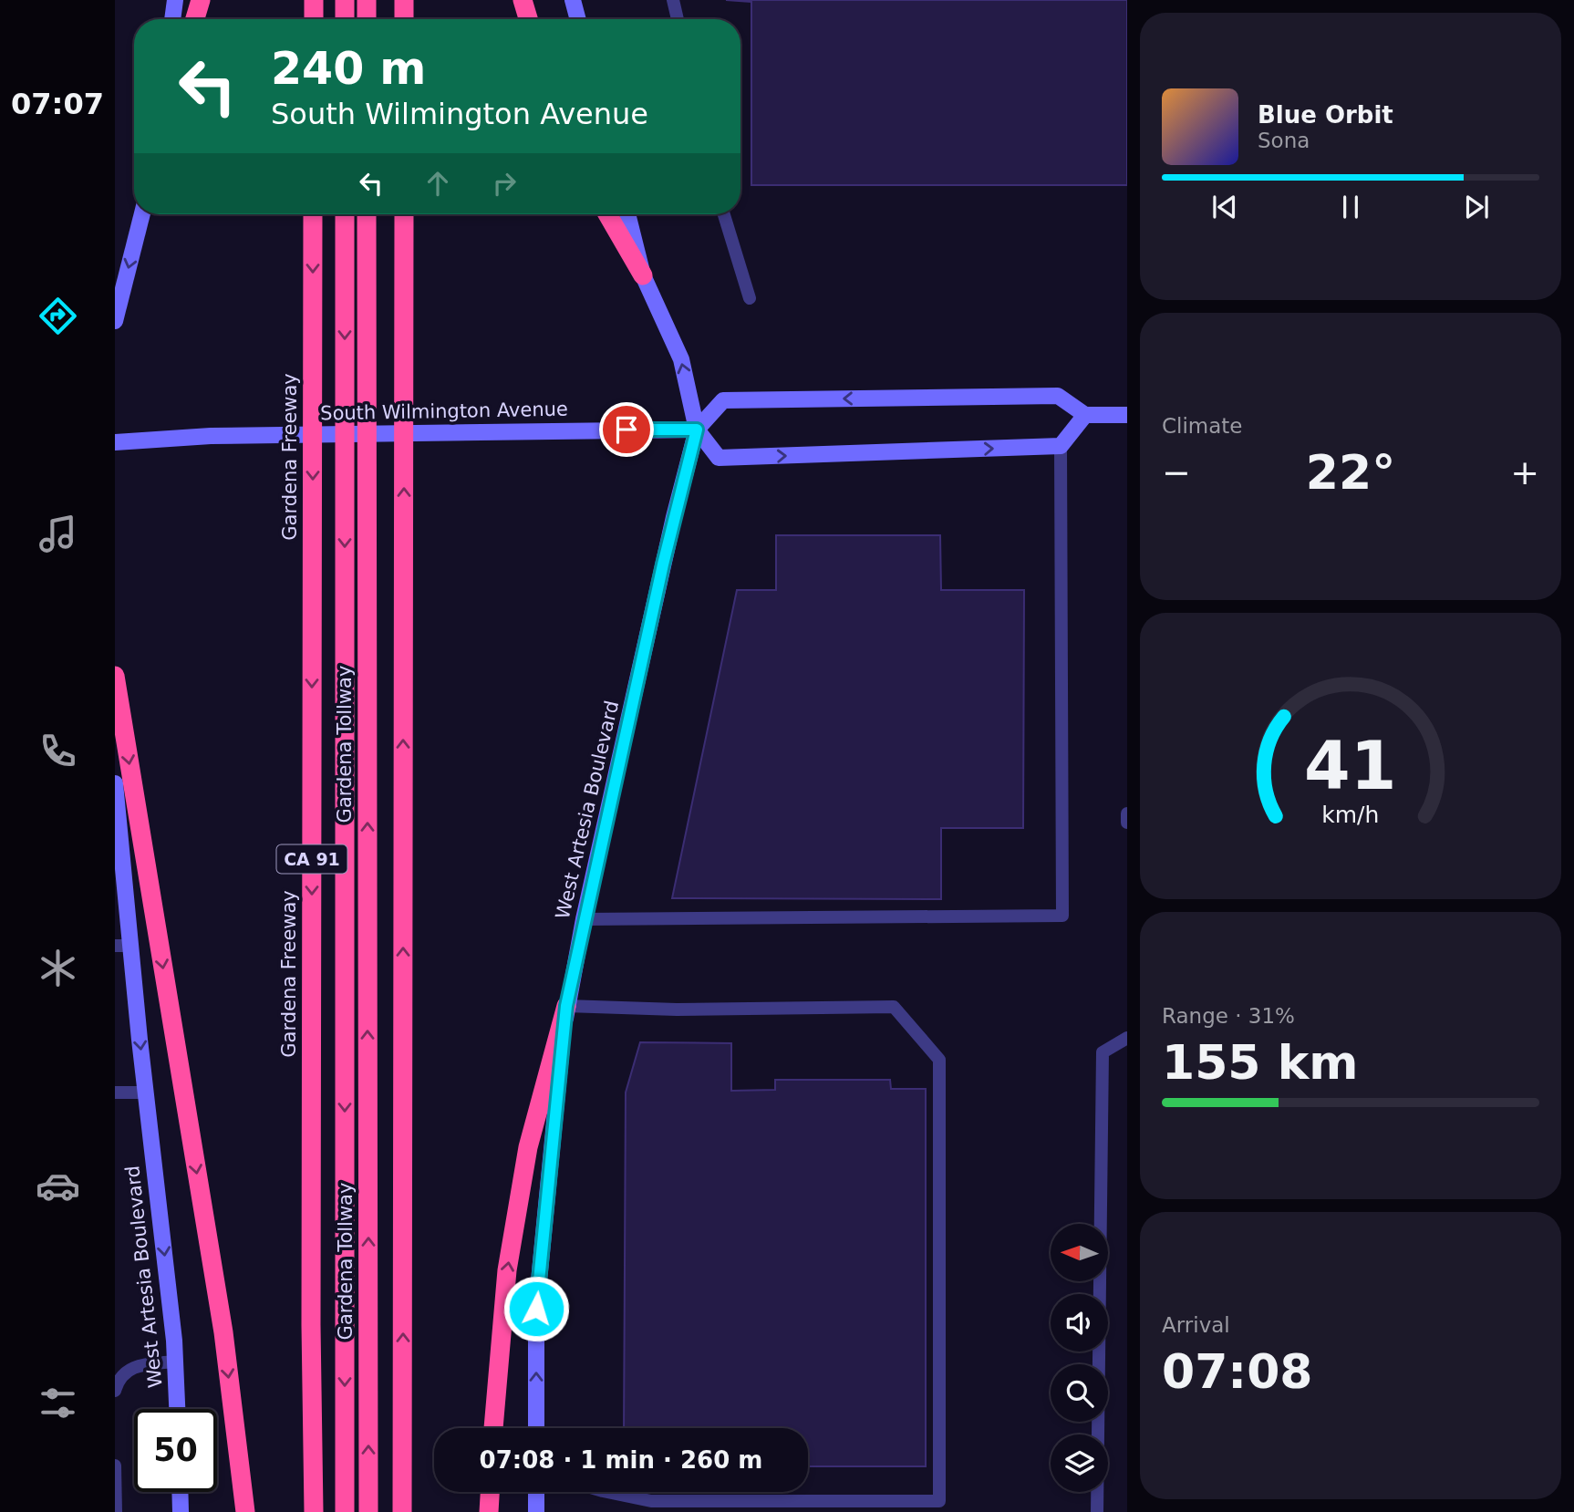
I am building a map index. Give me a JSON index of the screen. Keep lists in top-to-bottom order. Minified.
{"streets":{"highway":["Gardena Freeway","Gardena Tollway","CA 91"],"main road":["South Wilmington Avenue","West Artesia Boulevard"]},"crossings":[["South Wilmington Avenue","West Artesia Boulevard"]],"north":"left","page":{"tabs":"07:07","turn":["240 m","South Wilmington Avenue"],"song":["Blue Orbit","Sona"],"tile":["Climate",["Range · 31%","155 km"],["Arrival","07:08"]],"heat":["−","22°","+"],"limit":"50","trip":"07:08 · 1 min · 260 m","gauge":["41","km/h"]}}
